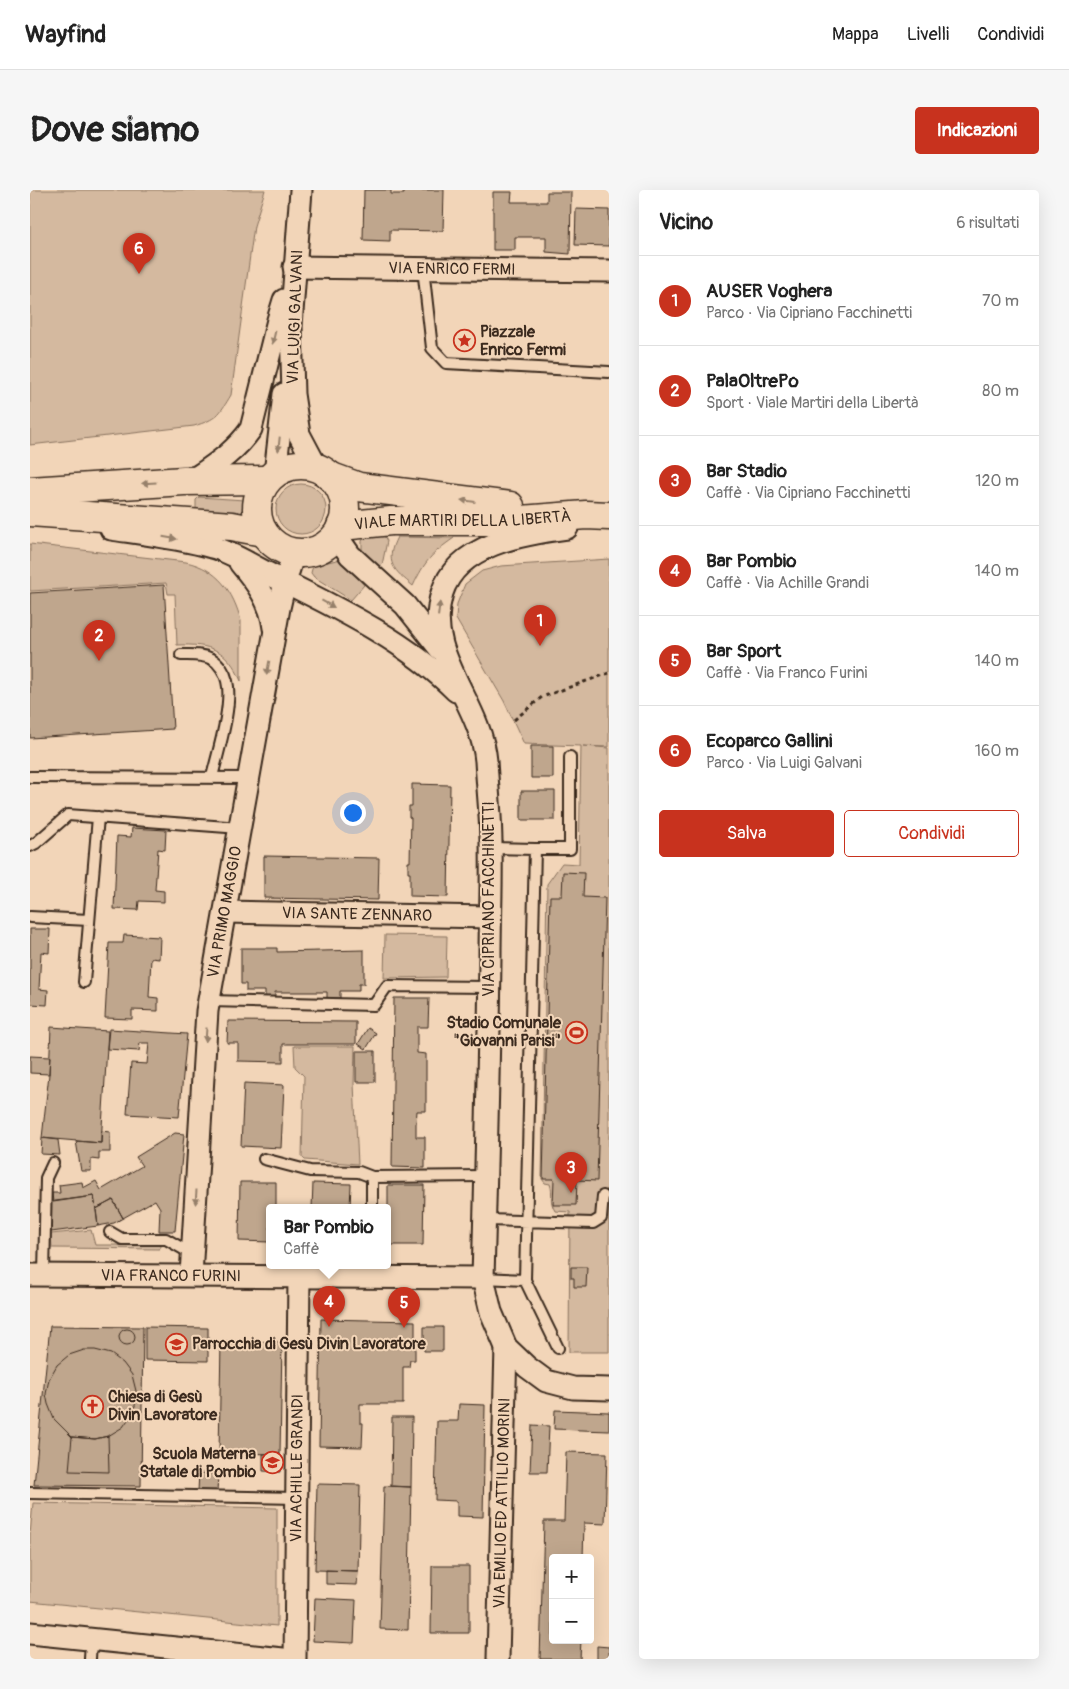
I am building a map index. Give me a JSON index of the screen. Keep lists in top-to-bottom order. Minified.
{"streets":{"main road":["VIALE MARTIRI DELLA LIBERTÀ"],"street":["VIA ENRICO FERMI","VIA LUIGI GALVANI","VIA CIPRIANO FACCHINETTI","VIA PRIMO MAGGIO","VIA SANTE ZENNARO","VIA FRANCO FURINI","VIA ACHILLE GRANDI","VIA EMILIO ED ATTILIO MORINI"]},"crossings":[["VIA ENRICO FERMI","VIA LUIGI GALVANI"],["VIA LUIGI GALVANI","VIALE MARTIRI DELLA LIBERTÀ"],["VIA LUIGI GALVANI","VIA CIPRIANO FACCHINETTI"],["VIA LUIGI GALVANI","VIA PRIMO MAGGIO"],["VIALE MARTIRI DELLA LIBERTÀ","VIA CIPRIANO FACCHINETTI"],["VIALE MARTIRI DELLA LIBERTÀ","VIA PRIMO MAGGIO"],["VIA CIPRIANO FACCHINETTI","VIA PRIMO MAGGIO"],["VIA CIPRIANO FACCHINETTI","VIA SANTE ZENNARO"],["VIA CIPRIANO FACCHINETTI","VIA FRANCO FURINI"],["VIA PRIMO MAGGIO","VIA SANTE ZENNARO"],["VIA PRIMO MAGGIO","VIA FRANCO FURINI"],["VIA FRANCO FURINI","VIA ACHILLE GRANDI"]],"one_way":["VIA CIPRIANO FACCHINETTI","VIA PRIMO MAGGIO"],"places":{"place":["Piazzale Enrico Fermi"],"sports":["Stadio Comunale \"Giovanni Parisi\""],"school or university":["Parrocchia di Gesù Divin Lavoratore","Scuola Materna Statale di Pombio"],"church":["Chiesa di Gesù Divin Lavoratore"]},"page":{"header":"Wayfind","nav":["Mappa","Livelli","Condividi"],"buttons":["Indicazioni",["Salva","Condividi"]],"title":"Dove siamo","heading":["Vicino","6 risultati"],"pins":["6","1","2","3","4","5"],"list":[{"mark":"1","name":"AUSER Voghera","note":"Parco · Via Cipriano Facchinetti","value":"70 m"},{"mark":"2","name":"PalaOltrePo","note":"Sport · Viale Martiri della Libertà","value":"80 m"},{"mark":"3","name":"Bar Stadio","note":"Caffè · Via Cipriano Facchinetti","value":"120 m"},{"mark":"4","name":"Bar Pombio","note":"Caffè · Via Achille Grandi","value":"140 m"},{"mark":"5","name":"Bar Sport","note":"Caffè · Via Franco Furini","value":"140 m"},{"mark":"6","name":"Ecoparco Gallini","note":"Parco · Via Luigi Galvani","value":"160 m"}],"popup":["Bar Pombio","Caffè"],"map_buttons":["+","−"]}}
